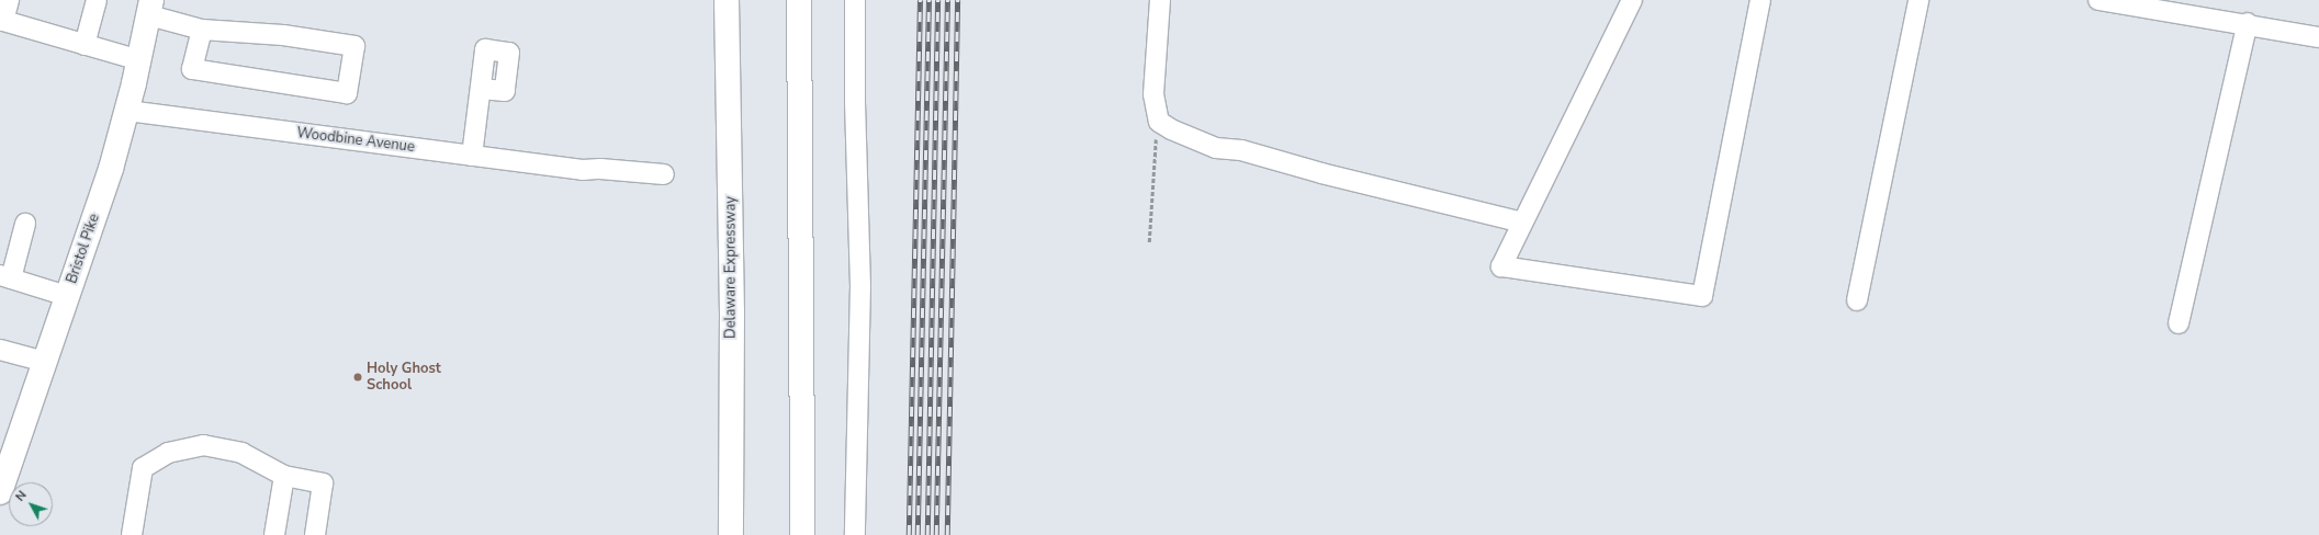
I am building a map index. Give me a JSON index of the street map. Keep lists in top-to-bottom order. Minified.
{"streets":{"main road":["Bristol Pike","Delaware Expressway"],"street":["Woodbine Avenue"]},"crossings":[["Woodbine Avenue","Bristol Pike"]],"places":["Holy Ghost School"],"north":"top left"}
